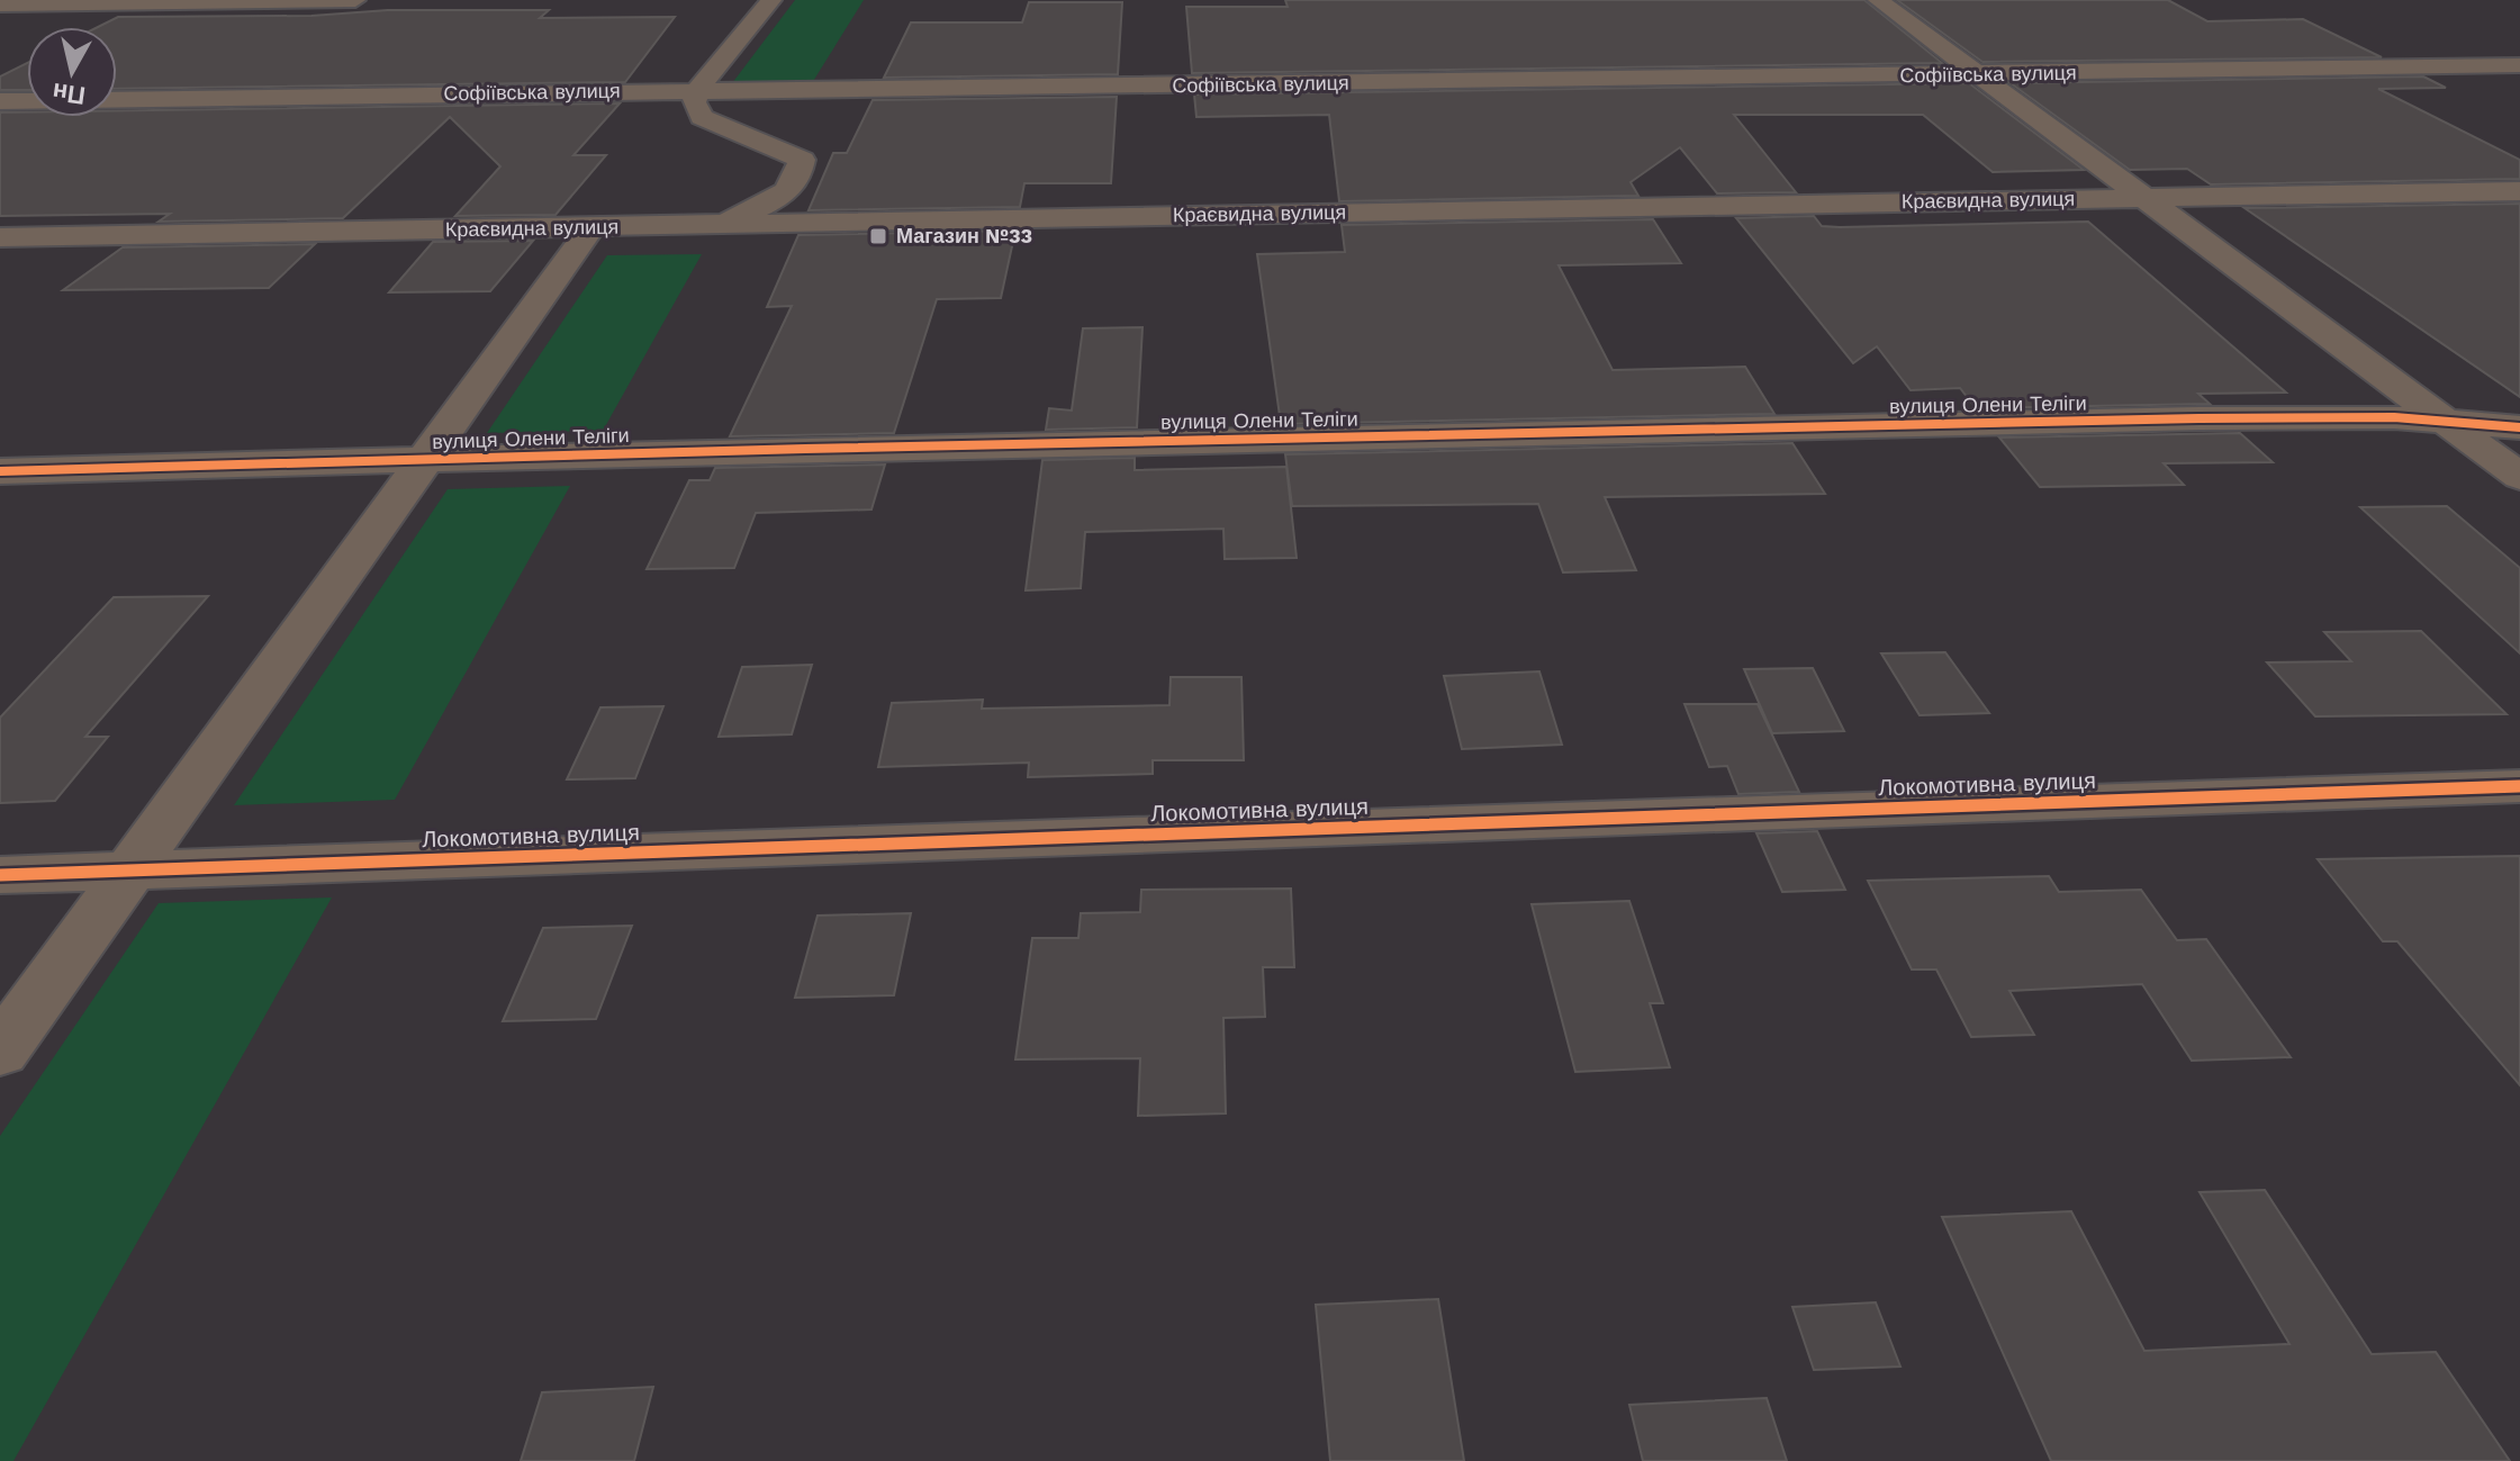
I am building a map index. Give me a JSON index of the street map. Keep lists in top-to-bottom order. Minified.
{"streets":{"street":["Софіївська вулиця","Краєвидна вулиця","вулиця Олени Теліги","Локомотивна вулиця"]},"places":{"transit":["Магазин №33"]},"north":"bottom"}
